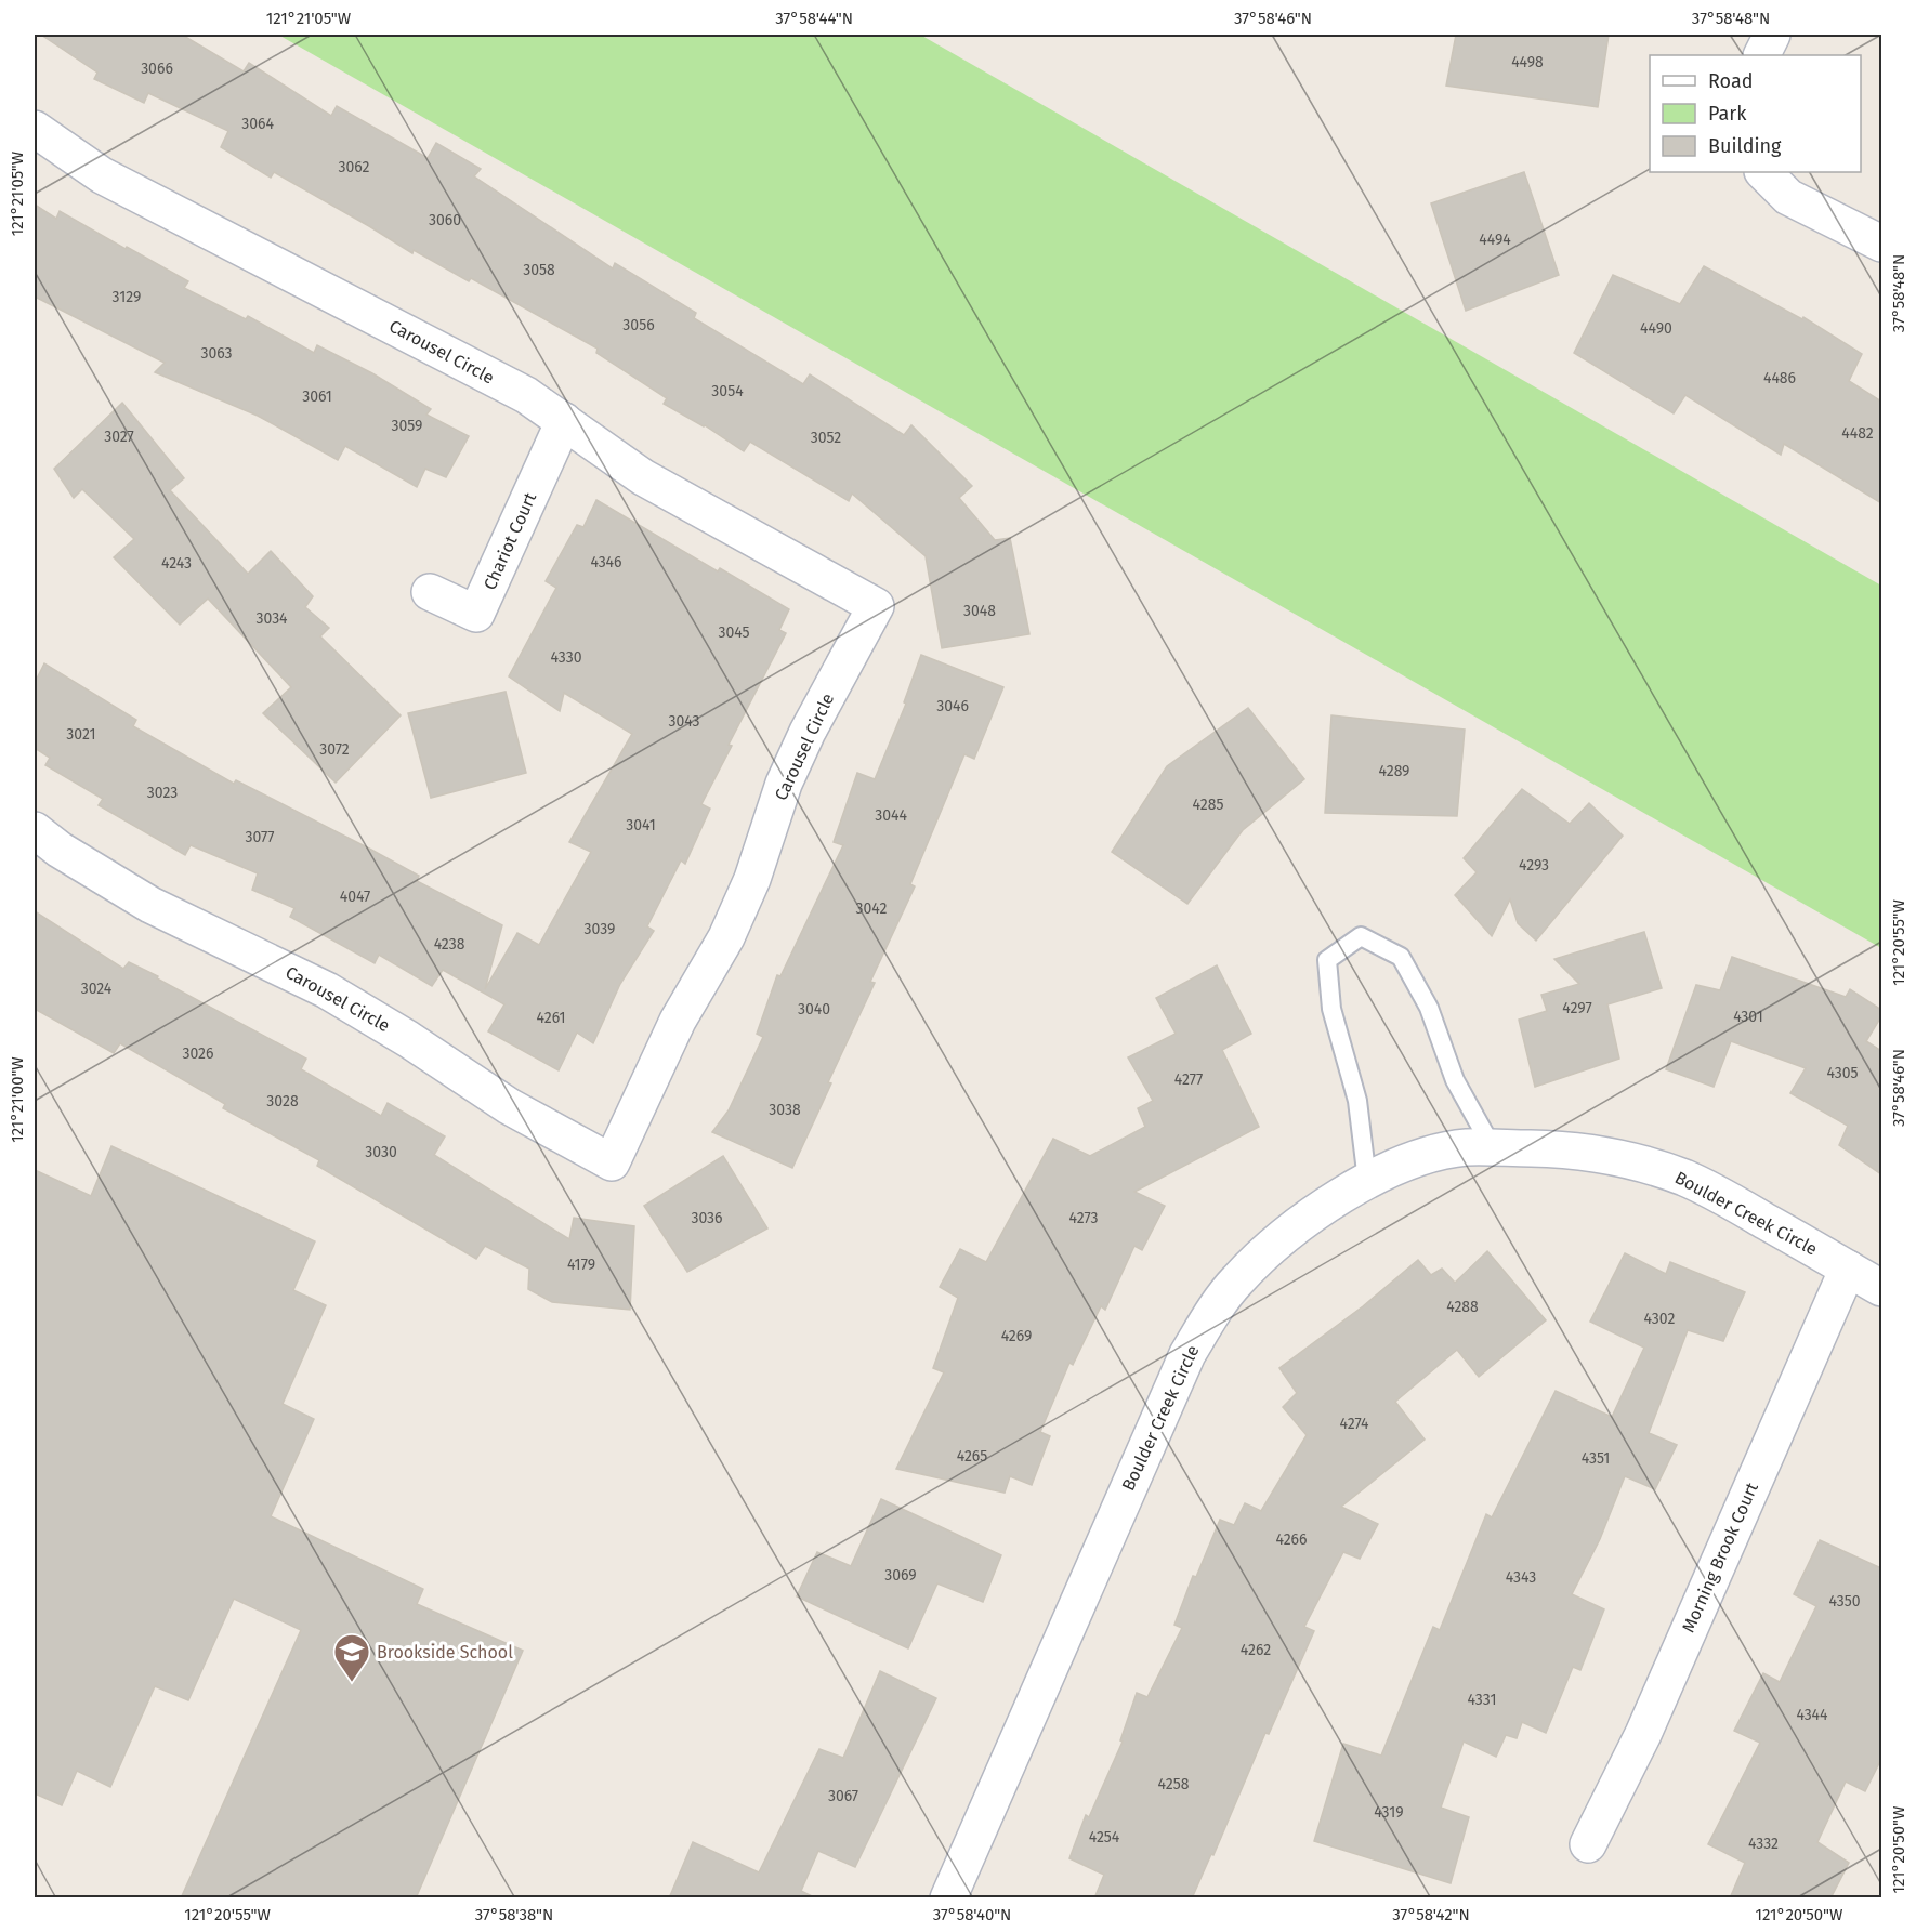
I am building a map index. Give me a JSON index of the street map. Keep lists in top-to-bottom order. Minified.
{"streets":{"street":["Carousel Circle","Chariot Court","Boulder Creek Circle","Morning Brook Court"]},"crossings":[["Carousel Circle","Chariot Court"],["Boulder Creek Circle","Morning Brook Court"]],"places":{"school or university":["Brookside School"]},"house_numbers":["4498","3066","3064","3062","3060","4494","3058","3129","3056","4490","3063","4486","3054","3061","3059","4482","3027","3052","4346","4243","3048","3034","3045","4330","3046","3043","3021","3072","4289","3023","4285","3044","3041","3077","4293","4047","3042","3039","4238","3024","4297","3040","4301","4261","3026","4305","4277","3028","3038","3030","3036","4273","4179","4288","4302","4269","4274","4265","4351","4266","3069","4343","4350","4262","4331","4344","4258","3067","4319","4254","4332"],"legend":["Road","Park","Building"],"coordinates":["121°21'05\"W","37°58'44\"N","37°58'46\"N","37°58'48\"N","121°20'55\"W","121°21'00\"W","121°20'50\"W","37°58'38\"N","37°58'40\"N","37°58'42\"N"]}
